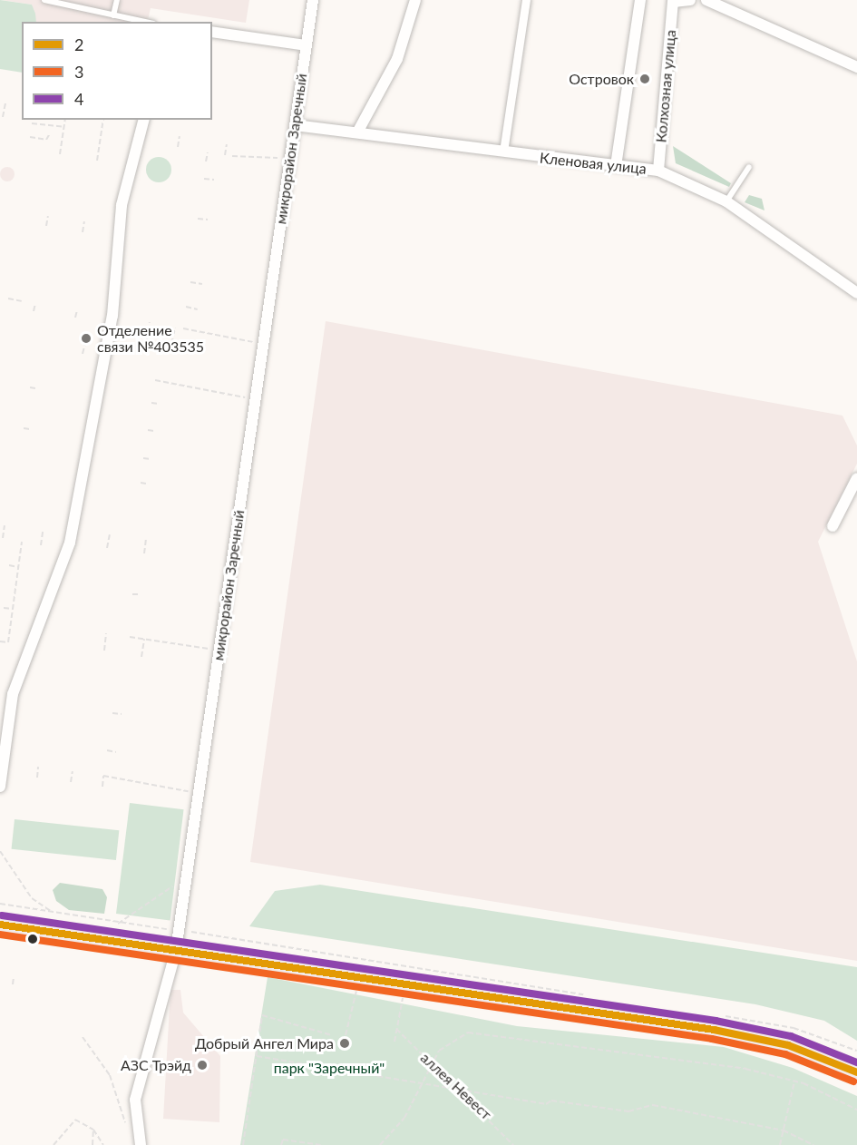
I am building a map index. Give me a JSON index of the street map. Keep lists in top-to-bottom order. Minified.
{"streets":{"street":["Колхозная улица","микрорайон Заречный","Кленовая улица"],"path":["аллея Невест"]},"crossings":[["Колхозная улица","Кленовая улица"],["микрорайон Заречный","Кленовая улица"]],"parks":["парк \"Заречный\""],"places":["Островок","Отделение связи №403535","Добрый Ангел Мира","АЗС Трэйд"],"lines":["transit line 4","transit line 2","transit line 3"],"legend":["2","3","4"]}
